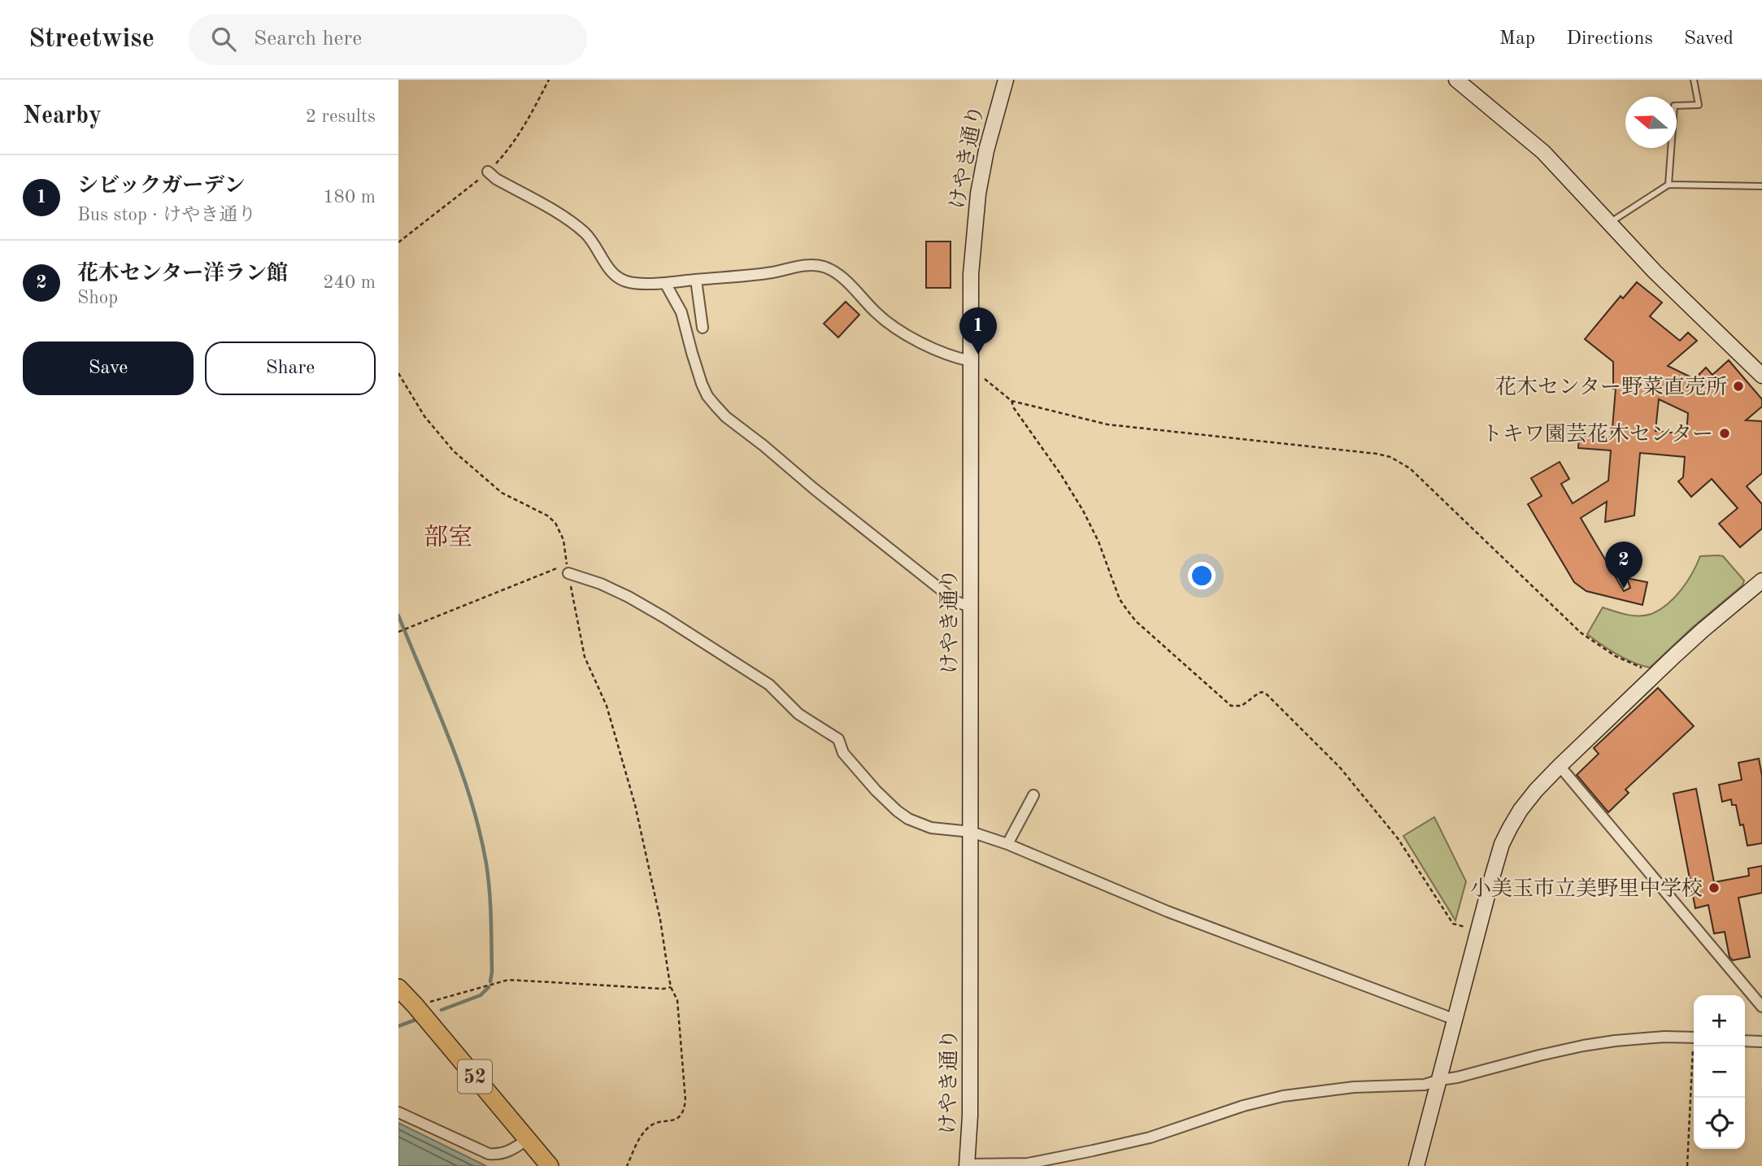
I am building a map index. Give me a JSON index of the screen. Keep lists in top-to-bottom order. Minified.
{"streets":{"main road":["52"],"street":["けやき通り"]},"districts":["部室"],"places":["花木センター野菜直売所","トキワ園芸花木センター","小美玉市立美野里中学校"],"north":"left","page":{"header":"Streetwise","search":"Search here","nav":["Map","Directions","Saved"],"heading":["Nearby","2 results"],"list":[{"mark":"1","name":"シビックガーデン","note":"Bus stop · けやき通り","value":"180 m"},{"mark":"2","name":"花木センター洋ラン館","note":"Shop","value":"240 m"}],"pins":["1","2"],"buttons":["Save","Share"],"map_buttons":["+","−"]}}
